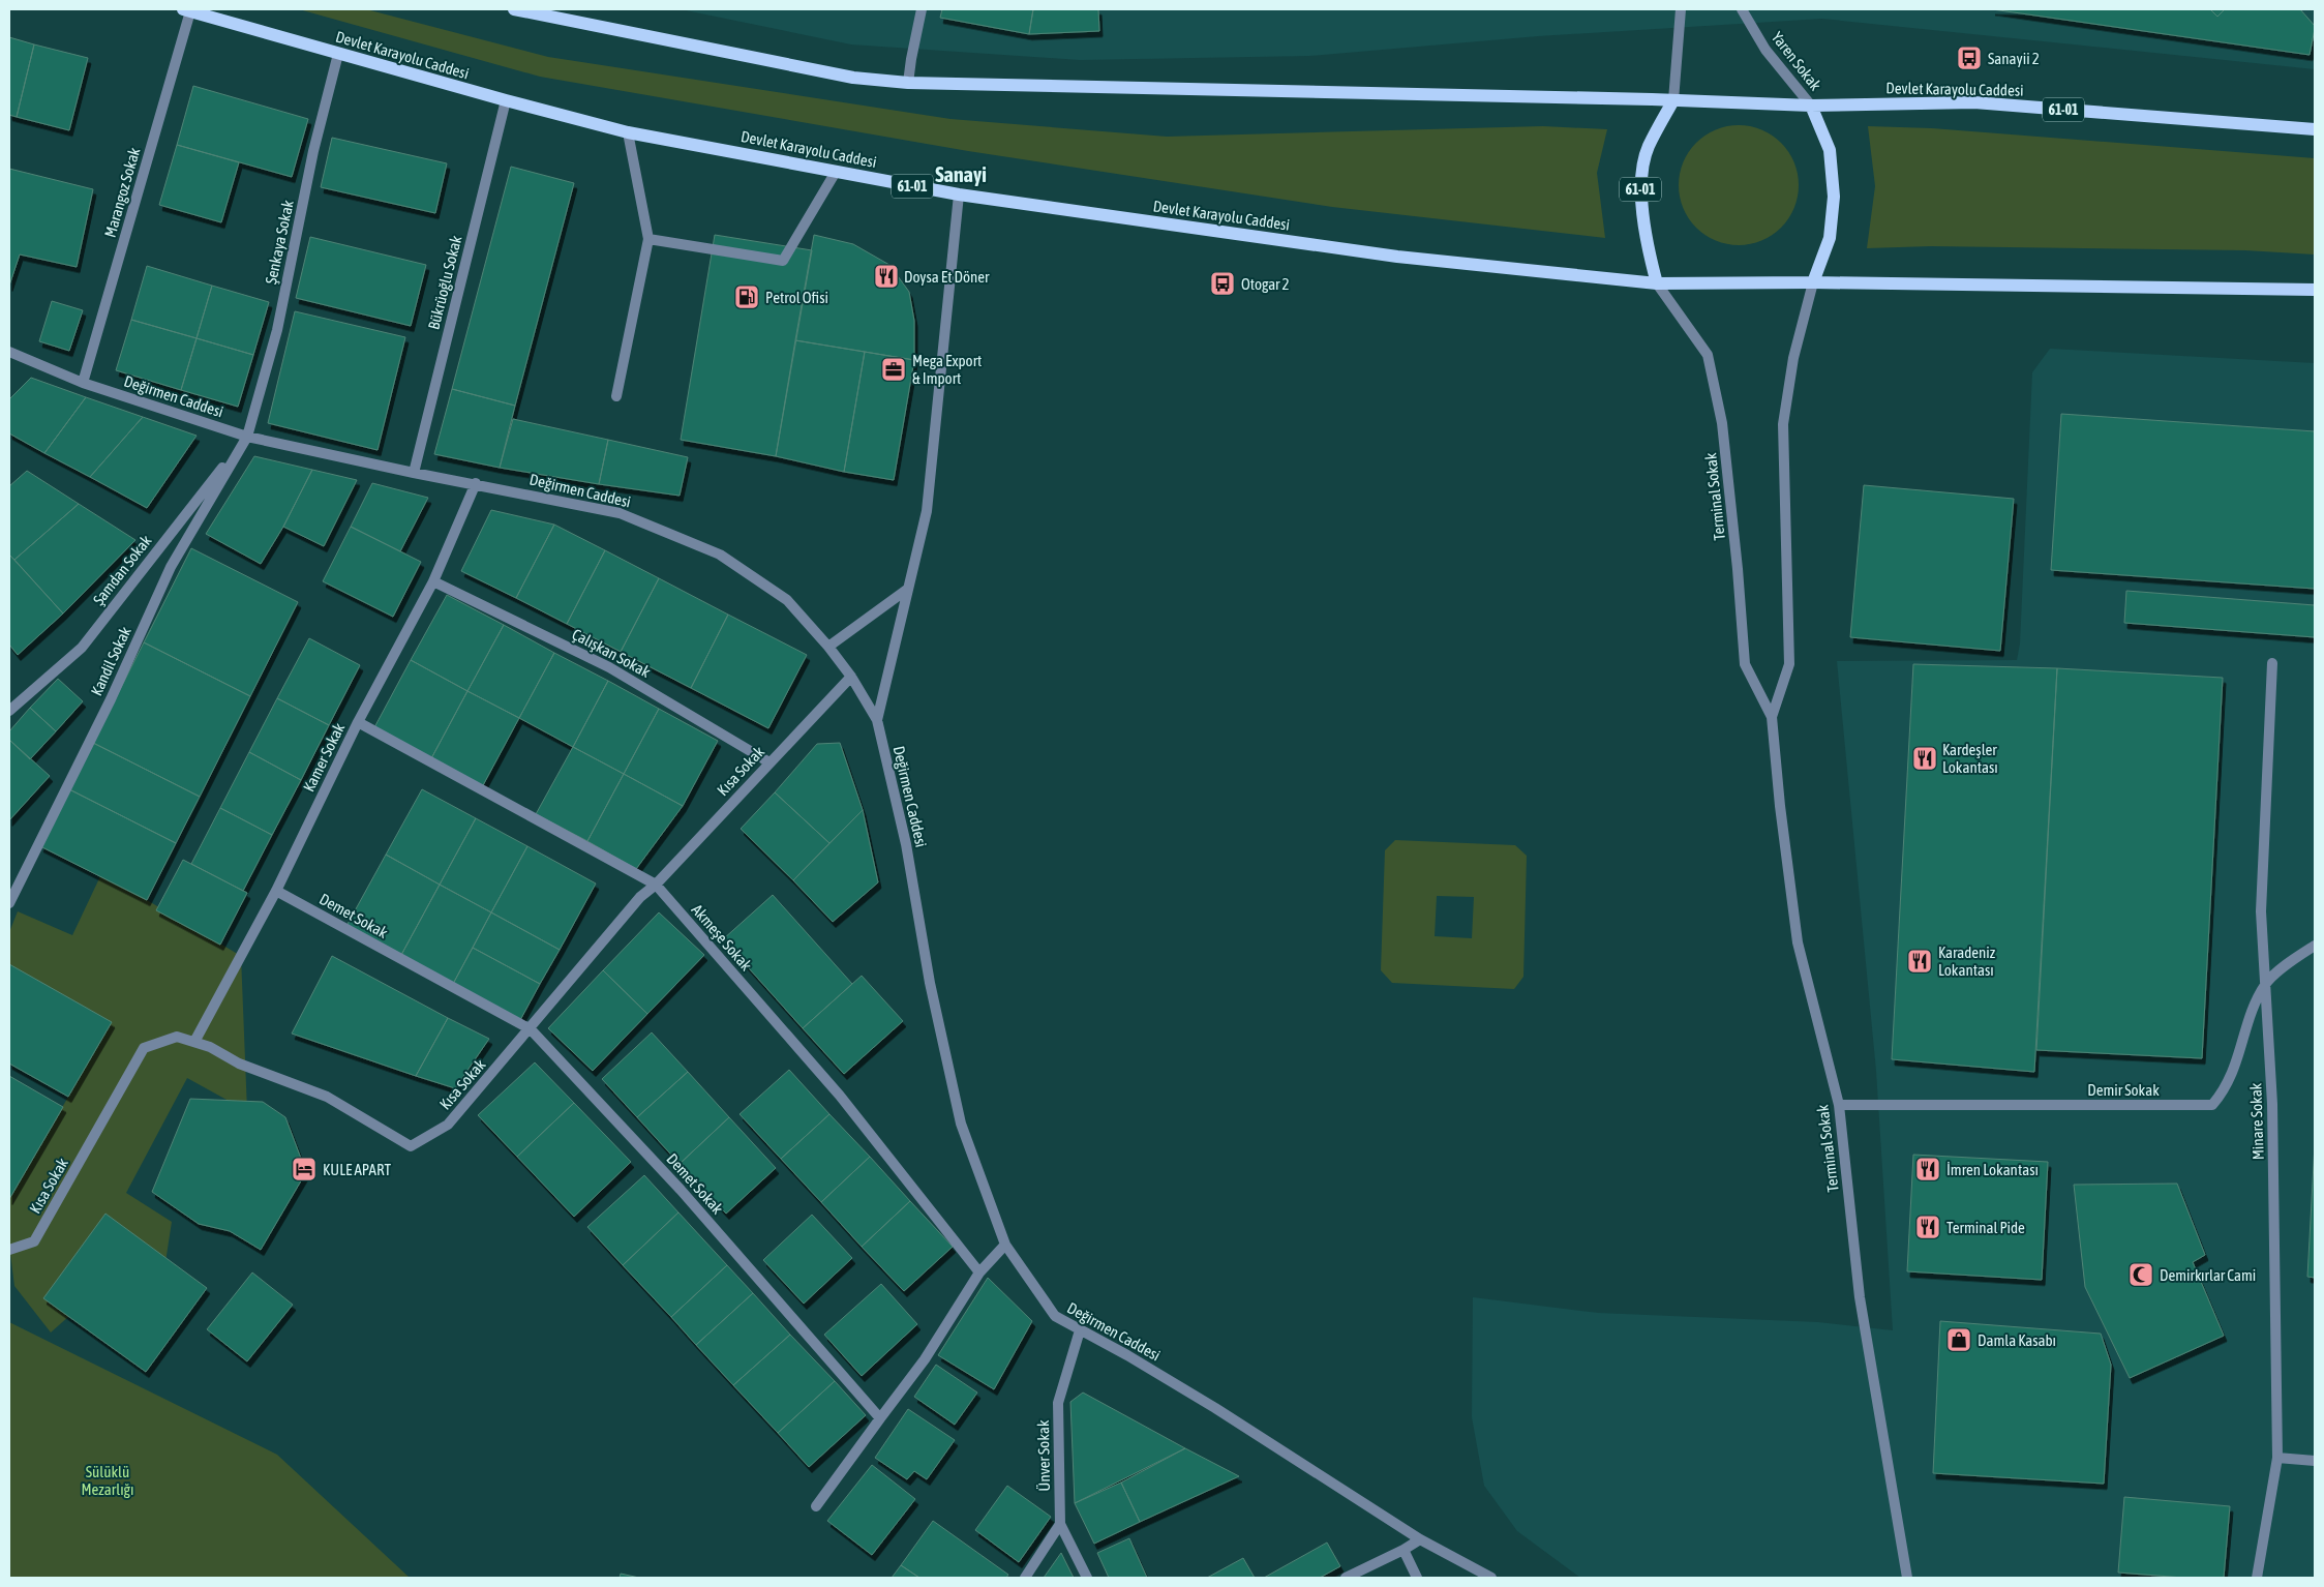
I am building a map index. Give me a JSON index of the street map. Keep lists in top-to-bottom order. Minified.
{"streets":{"main road":["Devlet Karayolu Caddesi","61-01"],"street":["Yaren Sokak","Marangoz Sokak","Şenkaya Sokak","Bükrüoğlu Sokak","Değirmen Caddesi","Terminal Sokak","Şamdan Sokak","Çalışkan Sokak","Kandil Sokak","Kamer Sokak","Kısa Sokak","Demet Sokak","Akmeşe Sokak","Demir Sokak","Minare Sokak","Ünver Sokak"]},"crossings":[["Devlet Karayolu Caddesi","Yaren Sokak"],["Devlet Karayolu Caddesi","61-01"],["Devlet Karayolu Caddesi","Marangoz Sokak"],["Devlet Karayolu Caddesi","Şenkaya Sokak"],["Devlet Karayolu Caddesi","Bükrüoğlu Sokak"],["Devlet Karayolu Caddesi","Terminal Sokak"],["61-01","Terminal Sokak"],["Marangoz Sokak","Değirmen Caddesi"],["Şenkaya Sokak","Değirmen Caddesi"],["Şenkaya Sokak","Şamdan Sokak"],["Şenkaya Sokak","Kandil Sokak"],["Bükrüoğlu Sokak","Değirmen Caddesi"],["Değirmen Caddesi","Şamdan Sokak"],["Değirmen Caddesi","Kandil Sokak"],["Değirmen Caddesi","Kamer Sokak"],["Değirmen Caddesi","Kısa Sokak"],["Değirmen Caddesi","Ünver Sokak"],["Terminal Sokak","Demir Sokak"],["Şamdan Sokak","Kandil Sokak"],["Çalışkan Sokak","Kamer Sokak"],["Çalışkan Sokak","Kısa Sokak"],["Kamer Sokak","Kısa Sokak"],["Kamer Sokak","Demet Sokak"],["Kamer Sokak","Akmeşe Sokak"],["Kısa Sokak","Demet Sokak"],["Kısa Sokak","Akmeşe Sokak"],["Demir Sokak","Minare Sokak"]],"districts":["Sanayi"],"parks":["Sülüklü Mezarlığı"],"places":{"bus stop":["Sanayii 2","Otogar 2"],"restaurant":["Doysa Et Döner","Kardeşler Lokantası","Karadeniz Lokantası","İmren Lokantası","Terminal Pide"],"fuel station":["Petrol Ofisi"],"office":["Mega Export & Import"],"hotel":["KULE APART"],"mosque":["Demirkırlar Cami"],"shop":["Damla Kasabı"]}}
